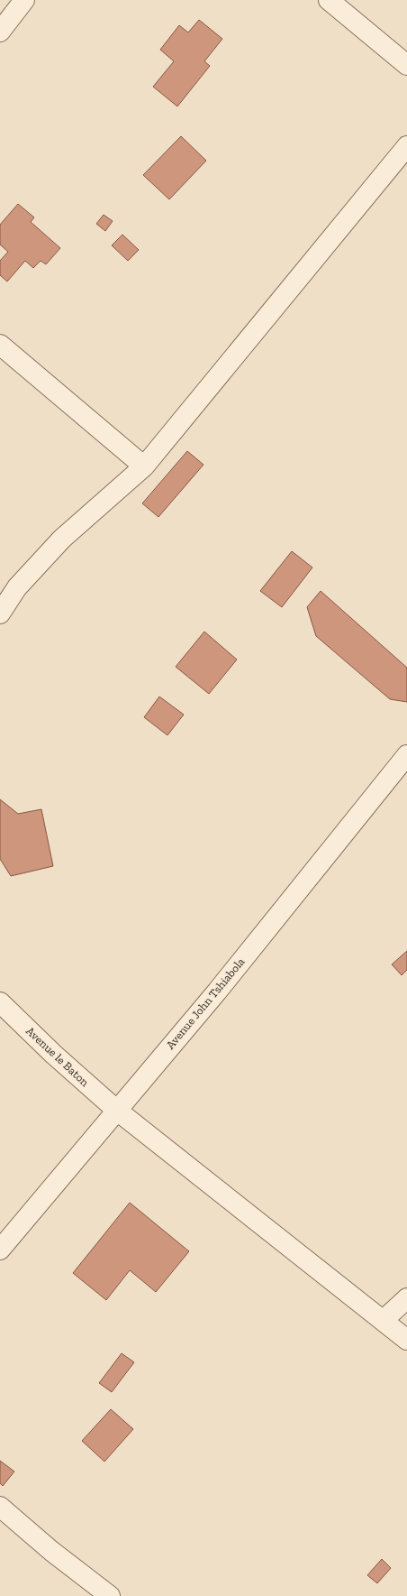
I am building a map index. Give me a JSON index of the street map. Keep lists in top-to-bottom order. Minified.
{"streets":{"street":["Avenue John Tshiabola","Avenue le Baton"]},"crossings":[["Avenue John Tshiabola","Avenue le Baton"]]}
